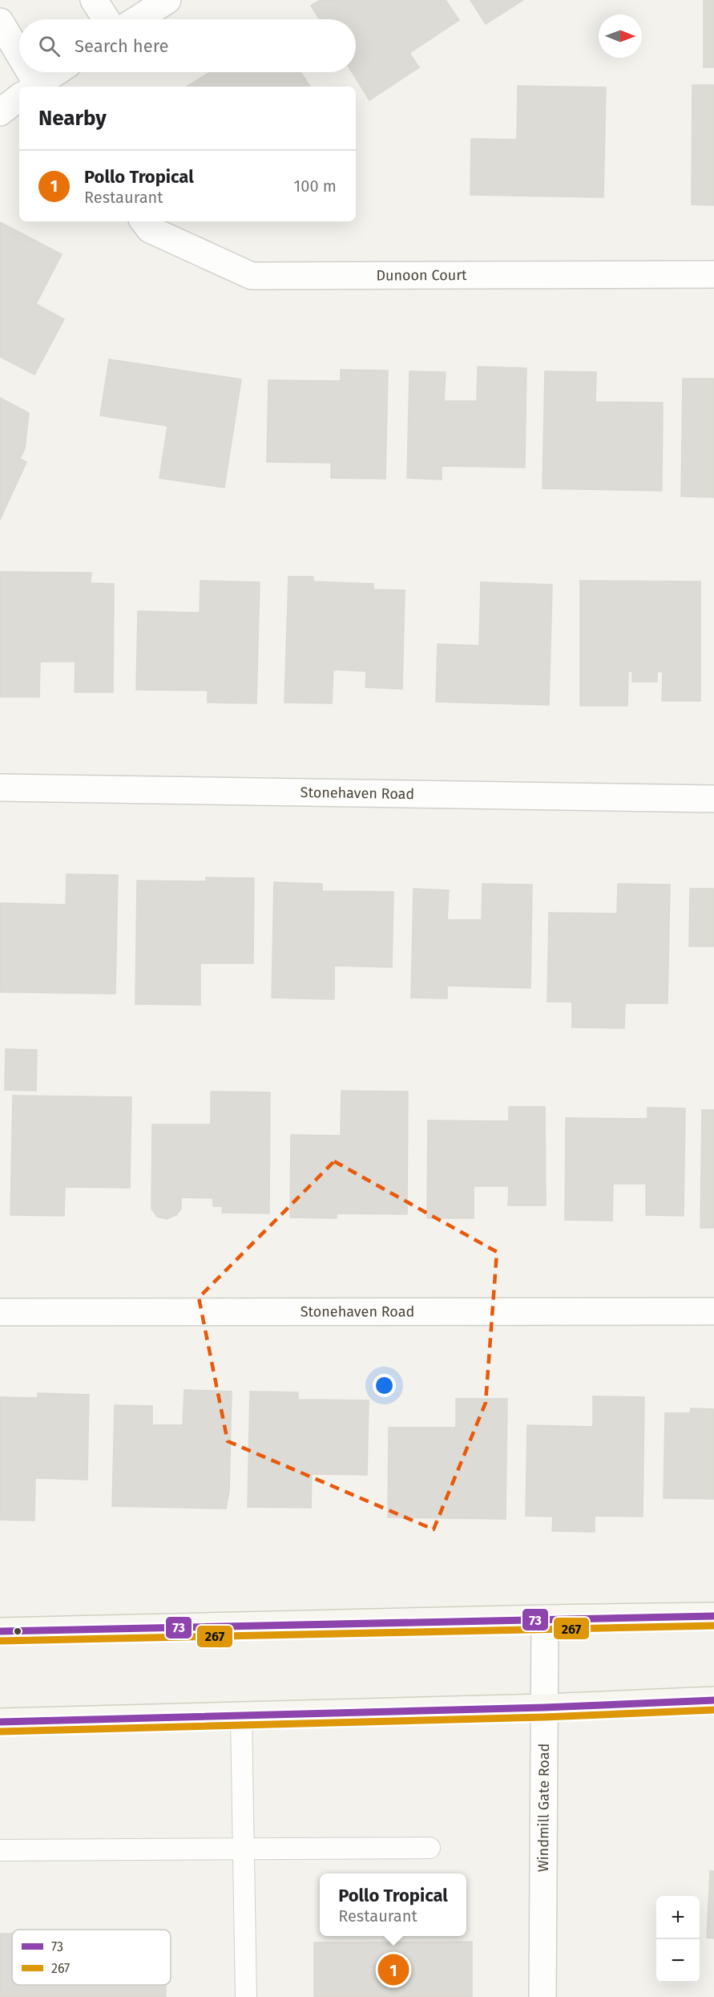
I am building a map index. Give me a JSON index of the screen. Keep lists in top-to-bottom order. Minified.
{"streets":{"street":["Dunoon Court","Stonehaven Road","Windmill Gate Road"]},"lines":["transit line 73","transit line 267"],"legend":["73","267"],"north":"right","page":{"search":"Search here","heading":"Nearby","list":[{"mark":"1","name":"Pollo Tropical","note":"Restaurant","value":"100 m"}],"popup":["Pollo Tropical","Restaurant"],"map_buttons":["+","−"],"pins":"1"}}
